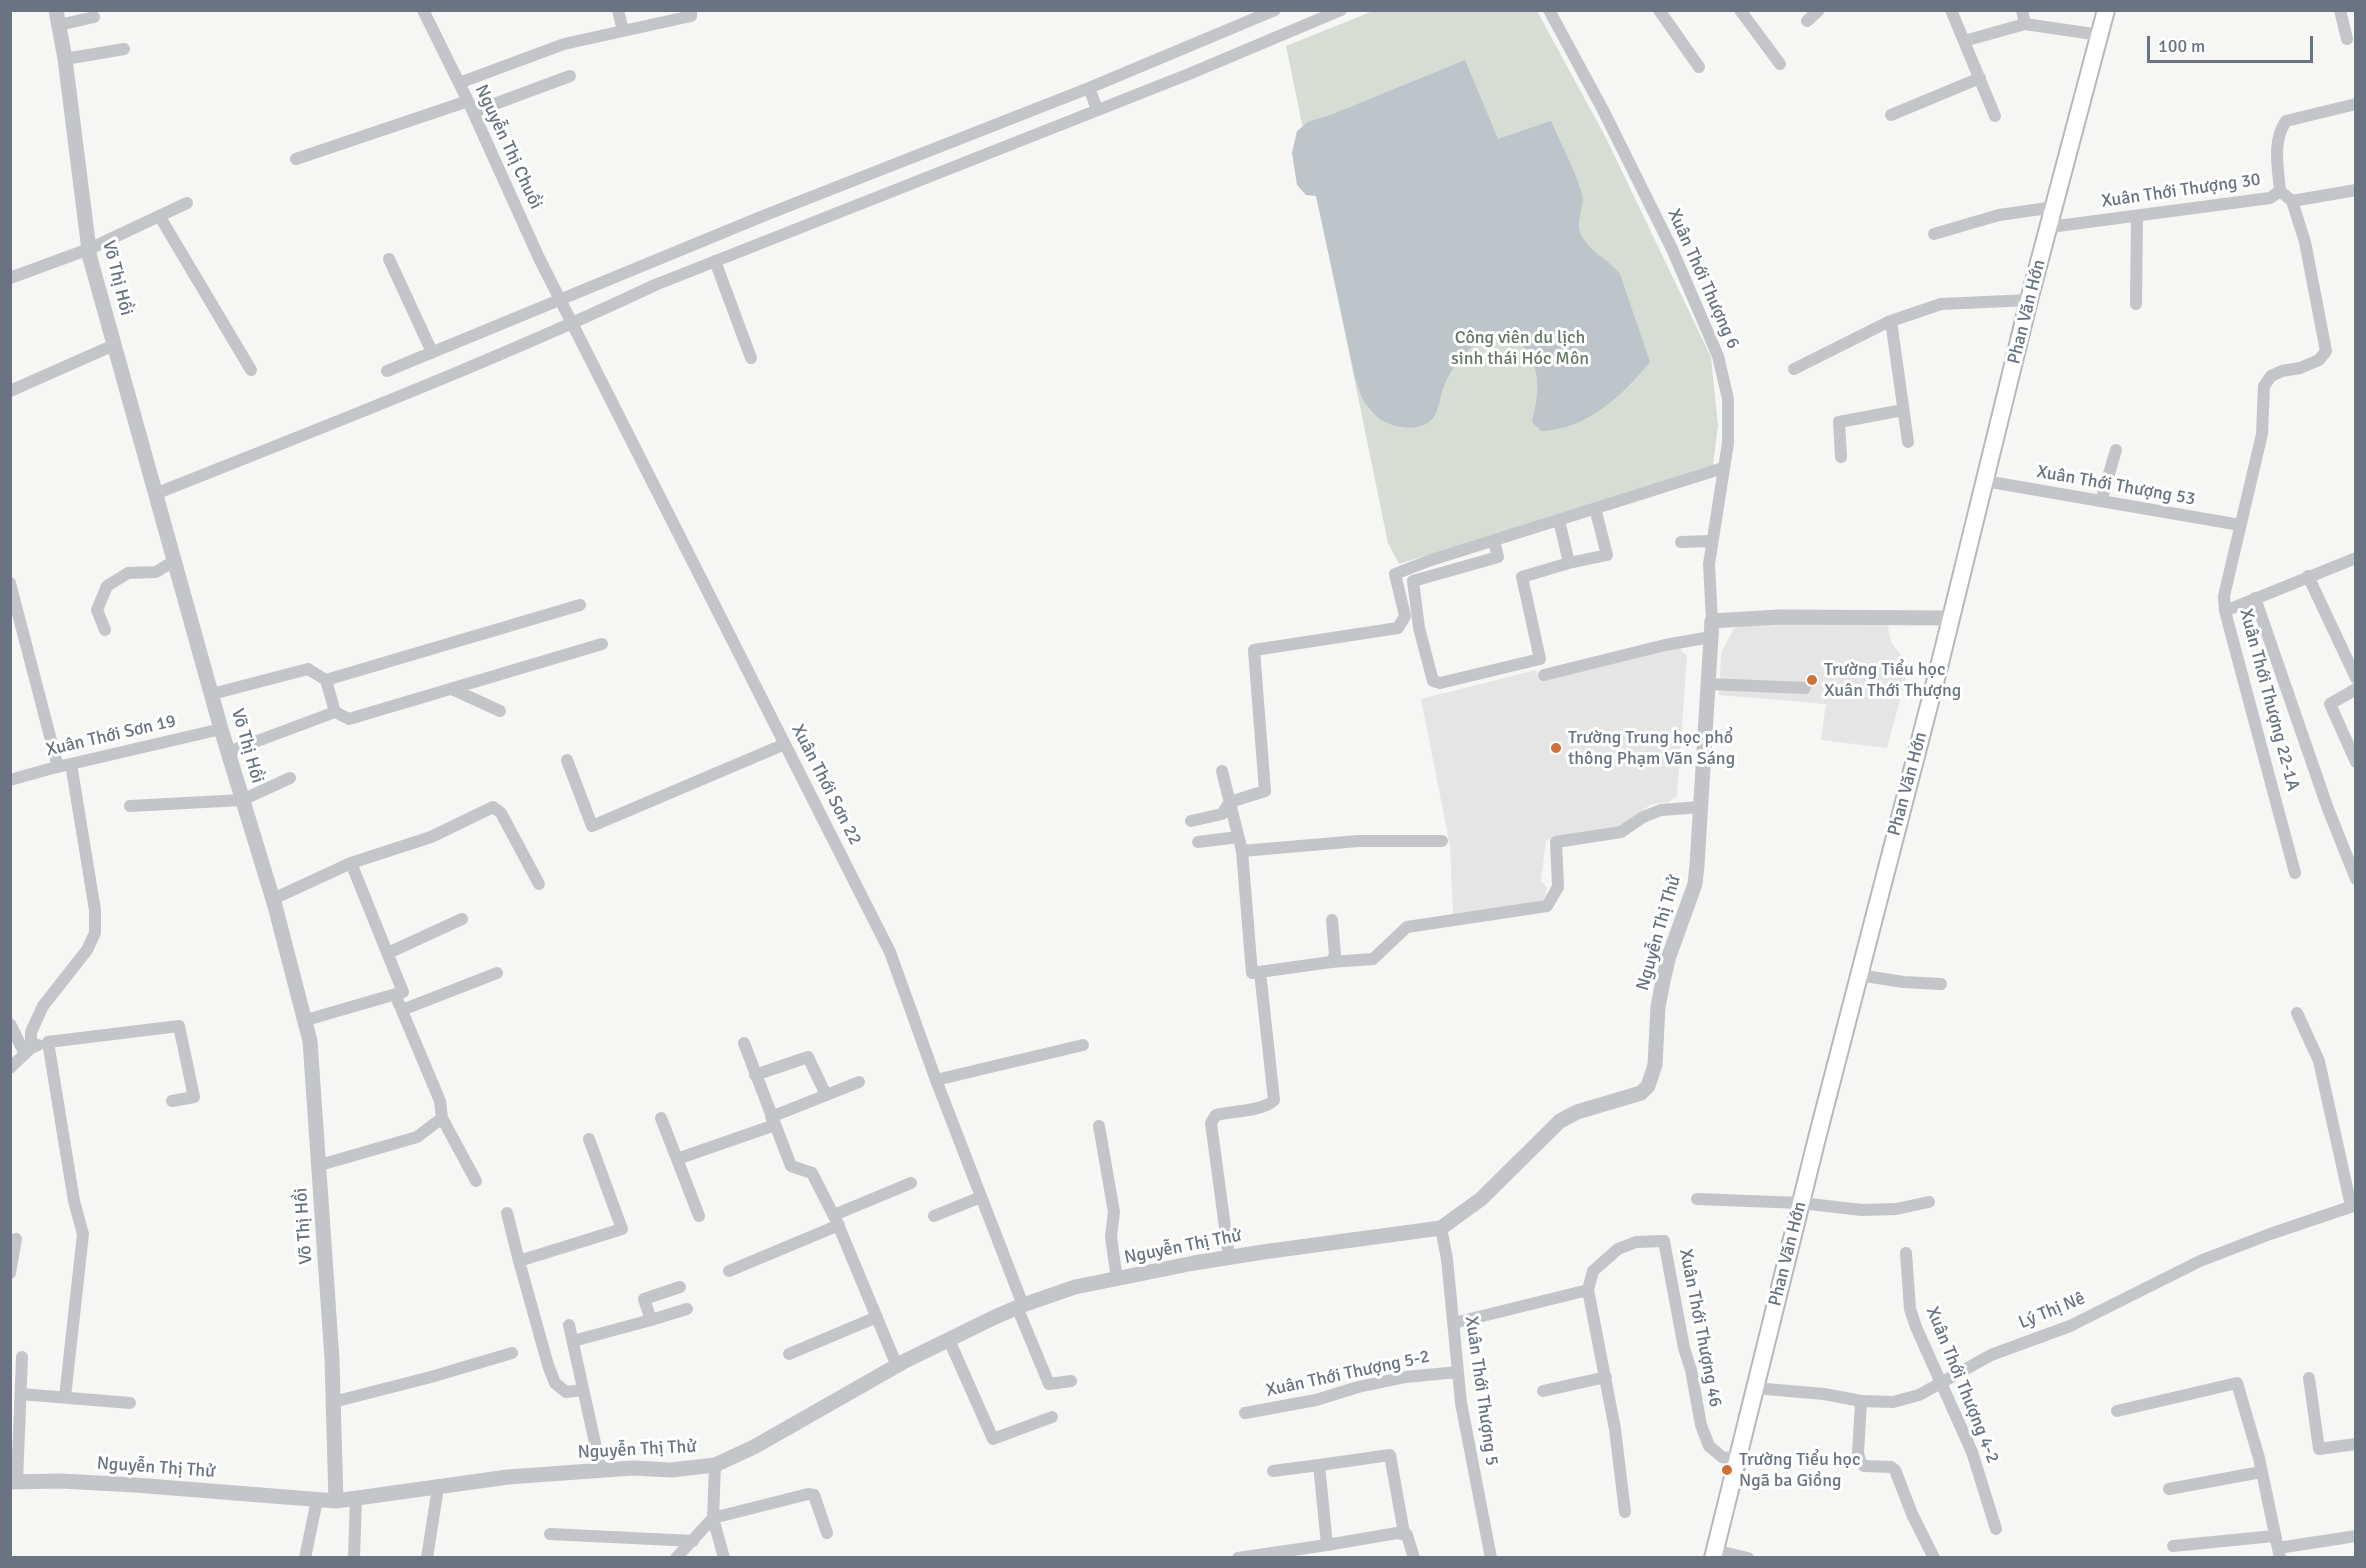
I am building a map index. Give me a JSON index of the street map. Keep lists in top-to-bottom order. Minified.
{"streets":{"main road":["Phan Văn Hớn"],"street":["Nguyễn Thị Chuồi","Xuân Thới Thượng 30","Võ Thị Hồi","Xuân Thới Thượng 6","Xuân Thới Thượng 53","Xuân Thới Thượng 22-1A","Xuân Thới Sơn 19","Xuân Thới Sơn 22","Nguyễn Thị Thử","Lý Thị Nê","Xuân Thới Thượng 46","Xuân Thới Thượng 5-2","Xuân Thới Thượng 4-2","Xuân Thới Thượng 5"]},"crossings":[["Nguyễn Thị Chuồi","Xuân Thới Sơn 22"],["Xuân Thới Thượng 30","Phan Văn Hớn"],["Võ Thị Hồi","Xuân Thới Sơn 19"],["Võ Thị Hồi","Nguyễn Thị Thử"],["Xuân Thới Thượng 6","Nguyễn Thị Thử"],["Phan Văn Hớn","Xuân Thới Thượng 53"],["Phan Văn Hớn","Lý Thị Nê"],["Phan Văn Hớn","Xuân Thới Thượng 46"],["Xuân Thới Thượng 53","Xuân Thới Thượng 22-1A"],["Xuân Thới Sơn 22","Nguyễn Thị Thử"],["Nguyễn Thị Thử","Xuân Thới Thượng 5"],["Lý Thị Nê","Xuân Thới Thượng 4-2"],["Xuân Thới Thượng 5-2","Xuân Thới Thượng 5"]],"parks":["Công viên du lịch sinh thái Hóc Môn"],"places":["Trường Tiểu học Xuân Thới Thượng","Trường Trung học phổ thông Phạm Văn Sáng","Trường Tiểu học Ngã ba Giồng"],"scale_bar":"100 m"}
